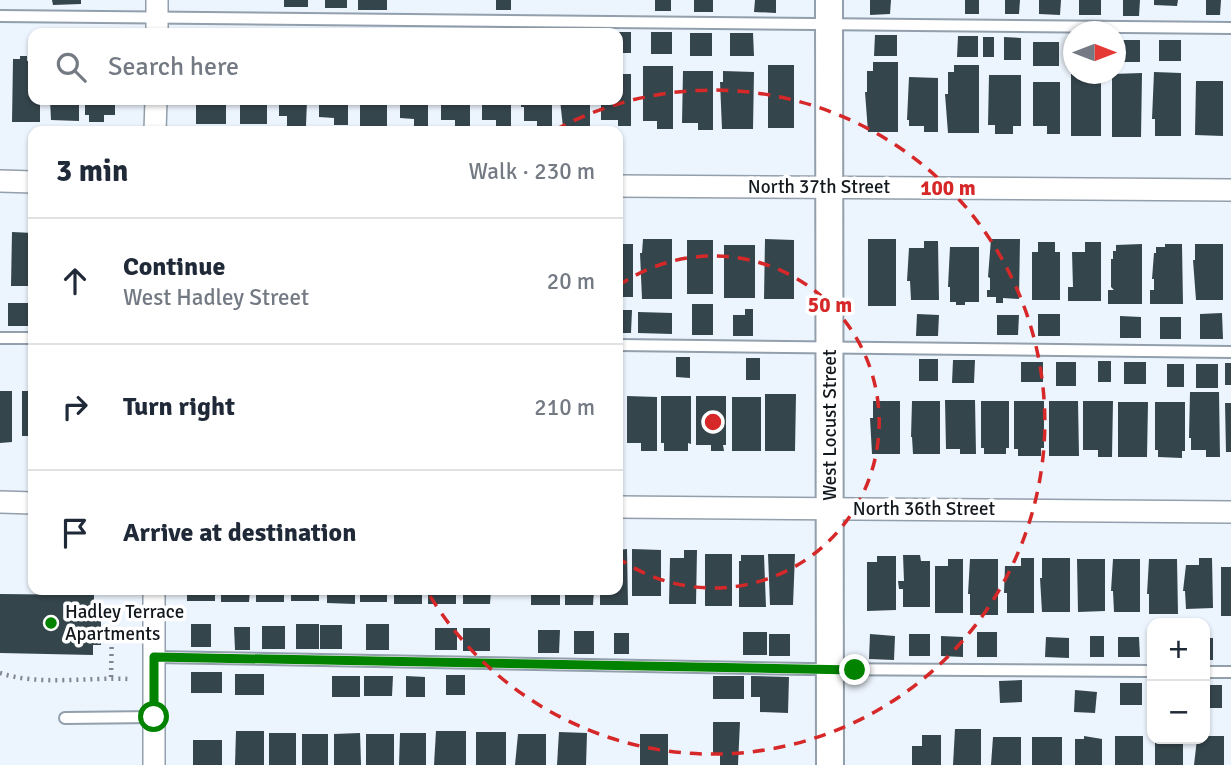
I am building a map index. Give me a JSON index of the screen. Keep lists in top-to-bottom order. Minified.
{"streets":{"street":["North 37th Street","West Locust Street","North 36th Street"]},"crossings":[["North 37th Street","West Locust Street"],["West Locust Street","North 36th Street"]],"places":["Hadley Terrace Apartments"],"north":"right","page":{"search":"Search here","heading":["3 min","Walk · 230 m"],"list":[["Continue","West Hadley Street","20 m"],["Turn right","210 m"],"Arrive at destination"],"map_buttons":["+","−"]},"rings":["100 m","50 m"]}
